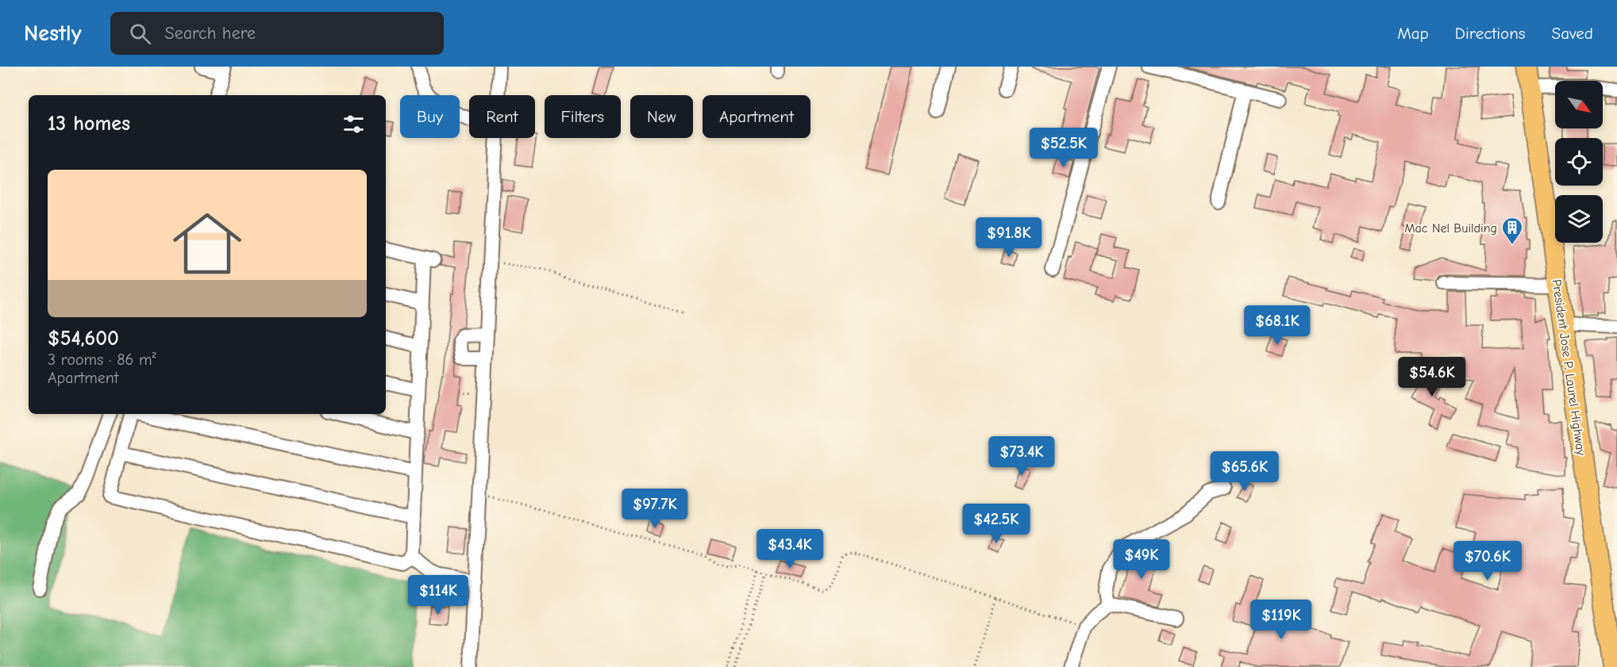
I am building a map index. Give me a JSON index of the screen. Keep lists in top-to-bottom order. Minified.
{"streets":{"highway":["President Jose P. Laurel Highway"]},"places":{"building":["Mac Nel Building"]},"north":"bottom right","page":{"header":"Nestly","search":"Search here","nav":["Map","Directions","Saved"],"chip":["Buy","Rent","Filters","New","Apartment"],"heading":"13 homes","price":["$52.5K","$91.8K","$68.1K","$54.6K","$73.4K","$65.6K","$97.7K","$42.5K","$43.4K","$49K","$70.6K","$114K","$119K"],"list":[{"name":"$54,600","note":"3 rooms · 86 m² · Apartment"}]}}
